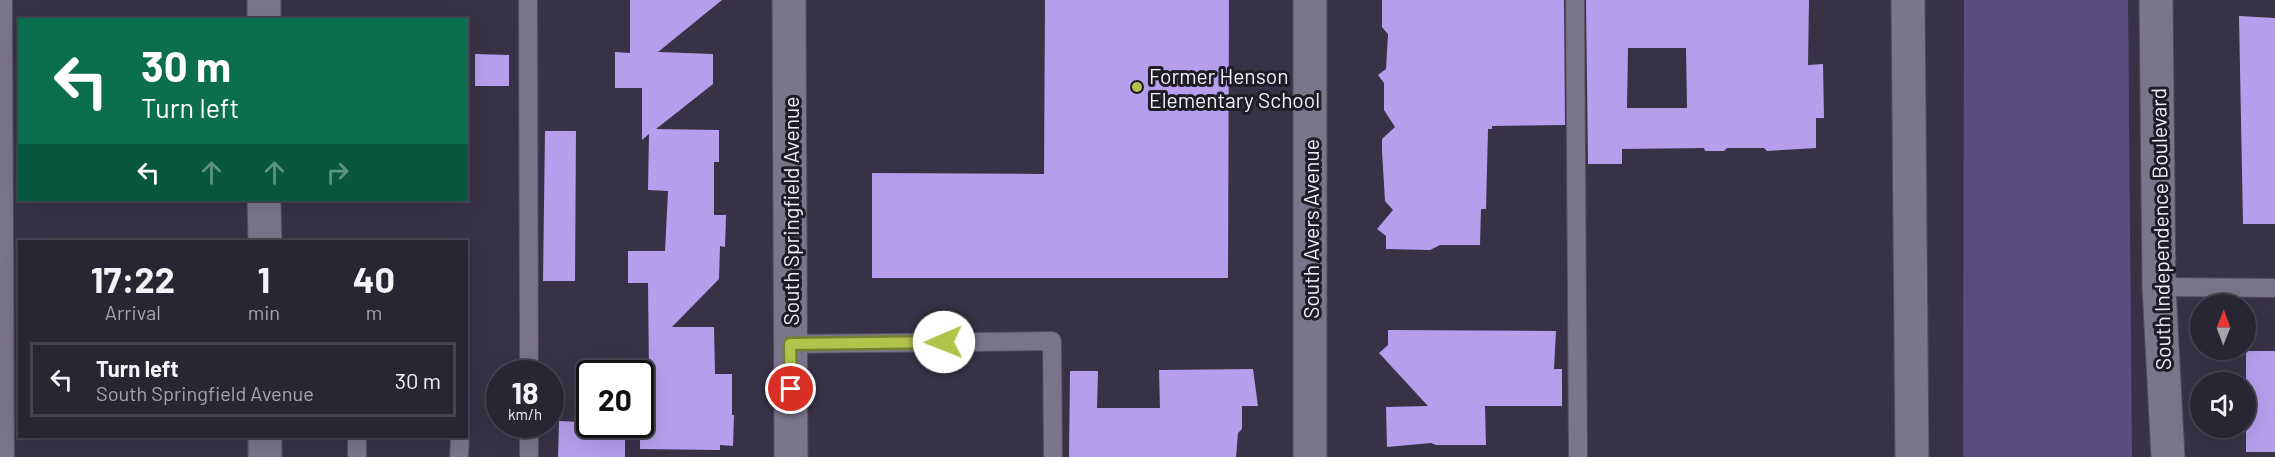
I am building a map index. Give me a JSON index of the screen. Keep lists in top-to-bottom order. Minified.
{"streets":{"street":["South Springfield Avenue","South Avers Avenue","South Independence Boulevard"]},"places":["Former Henson Elementary School"],"north":"top","page":{"turn":["30 m","Turn left"],"eta":["17:22","Arrival","1","min","40","m"],"list":[{"name":"Turn left","note":"South Springfield Avenue","value":"30 m"}],"speed":"18 km/h","limit":"20"}}
